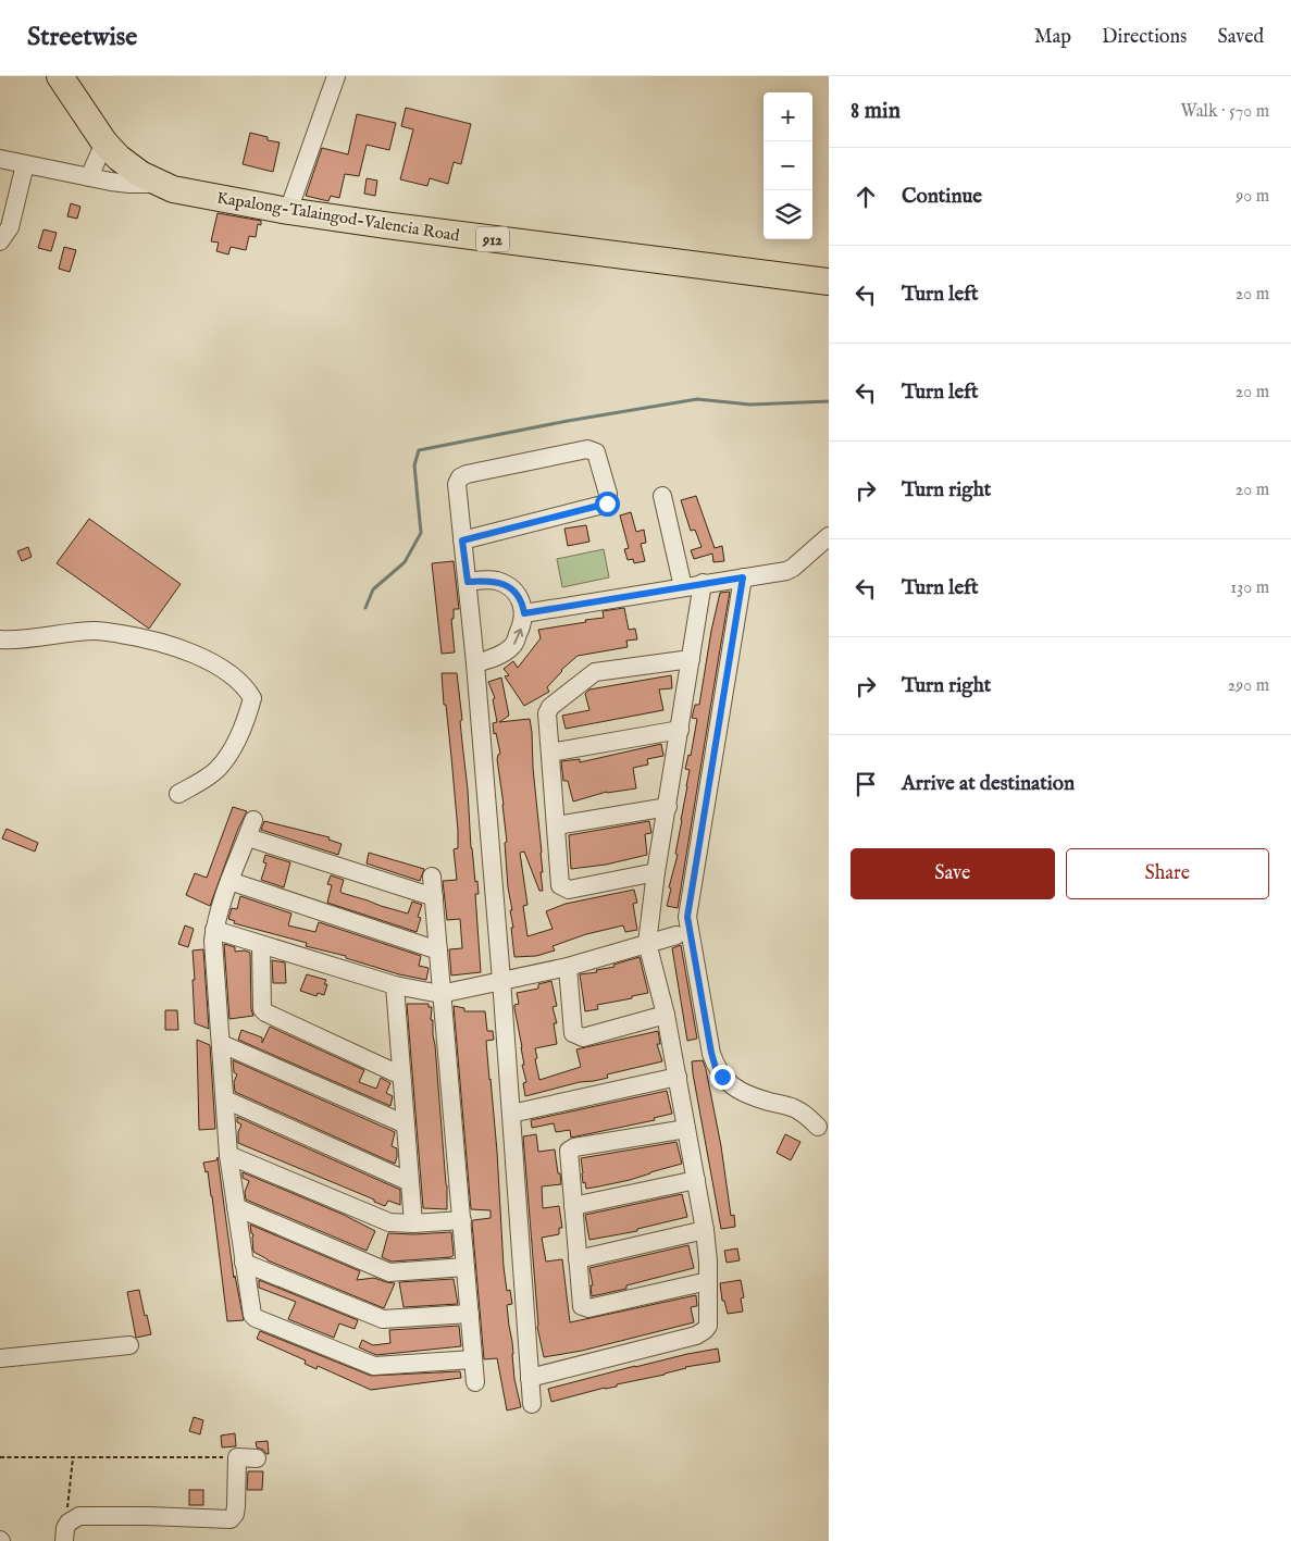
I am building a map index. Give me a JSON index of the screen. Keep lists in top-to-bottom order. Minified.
{"streets":{"highway":["Kapalong-Talaingod-Valencia Road","912"]},"page":{"header":"Streetwise","nav":["Map","Directions","Saved"],"heading":["8 min","Walk · 570 m"],"map_buttons":["+","−"],"list":[["Continue","90 m"],["Turn left","20 m"],["Turn left","20 m"],["Turn right","20 m"],["Turn left","130 m"],["Turn right","290 m"],"Arrive at destination"],"buttons":["Save","Share"]}}
